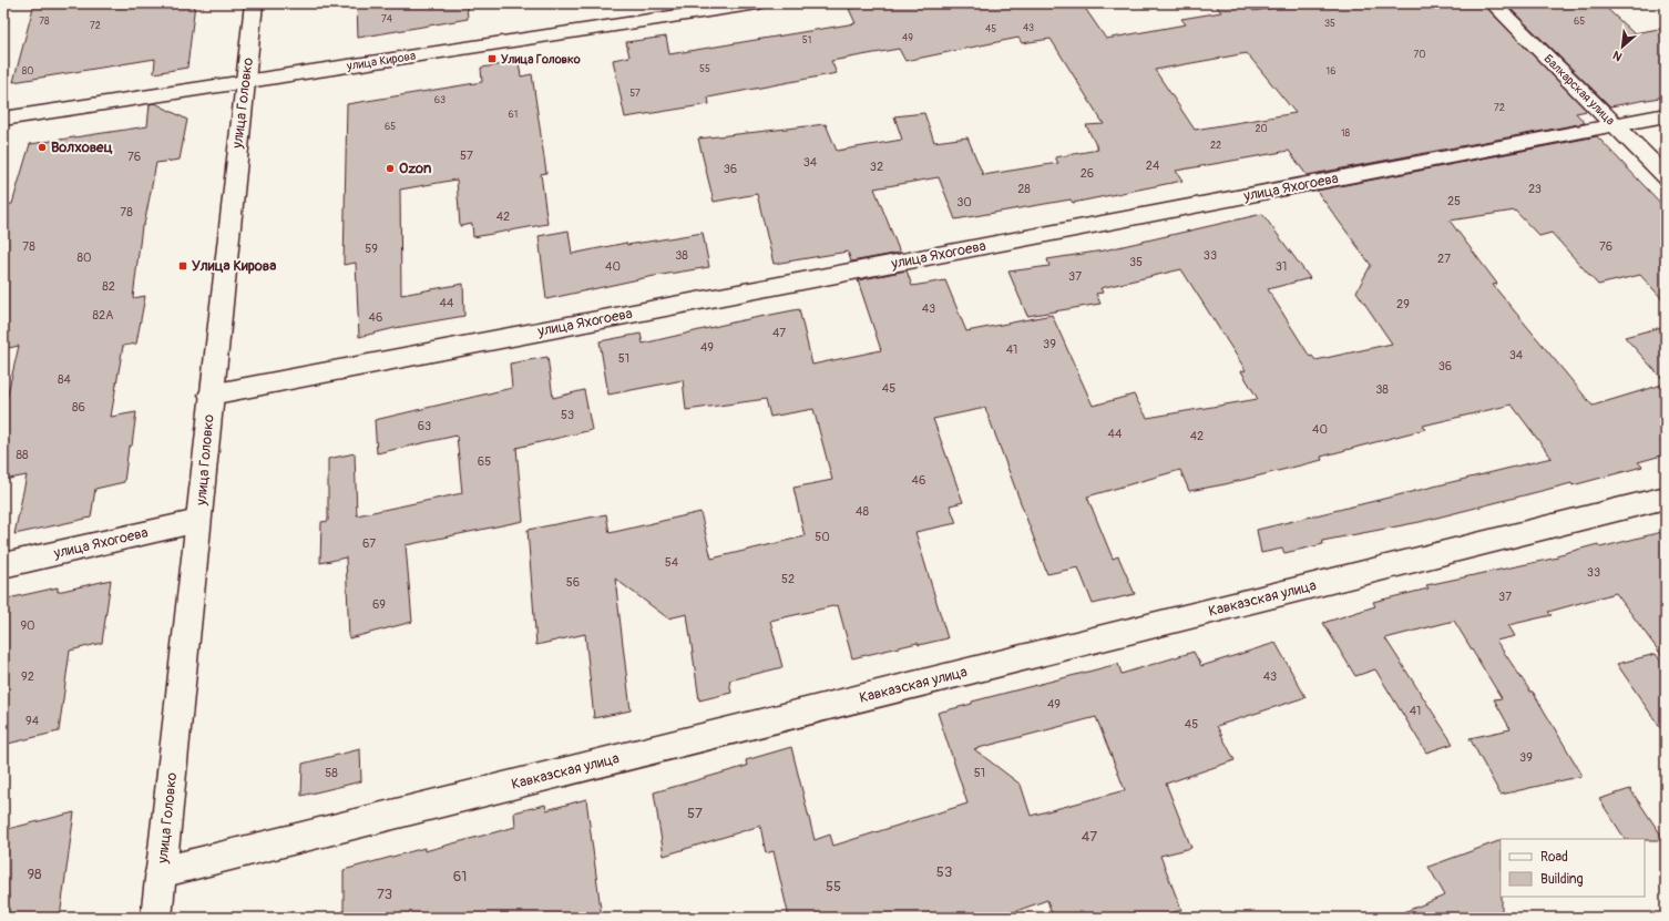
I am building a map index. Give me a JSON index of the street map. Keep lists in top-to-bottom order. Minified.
{"streets":{"street":["улица Кирова","Балкарская улица","улица Головко","улица Яхогоева","Кавказская улица"]},"crossings":[["улица Кирова","улица Головко"],["Балкарская улица","улица Яхогоева"],["улица Головко","улица Яхогоева"],["улица Головко","Кавказская улица"]],"places":{"transit":["Улица Головко","Улица Кирова"],"other":["Волховец","Ozon"]},"house_numbers":["74","78","65","35","72","43","45","49","51","70","55","80","16","57","63","72","61","65","20","18","22","57","76","34","24","32","36","26","28","23","25","30","78","42","78","76","59","38","33","80","27","35","40","31","37","82","44","29","43","82А","46","47","39","49","41","34","51","36","84","45","38","86","53","63","40","44","42","88","65","46","48","50","67","54","33","52","56","37","69","90","92","43","49","41","94","45","39","58","51","57","47","53","98","61","55","73"],"legend":["Road","Building"],"north":"bottom left"}
